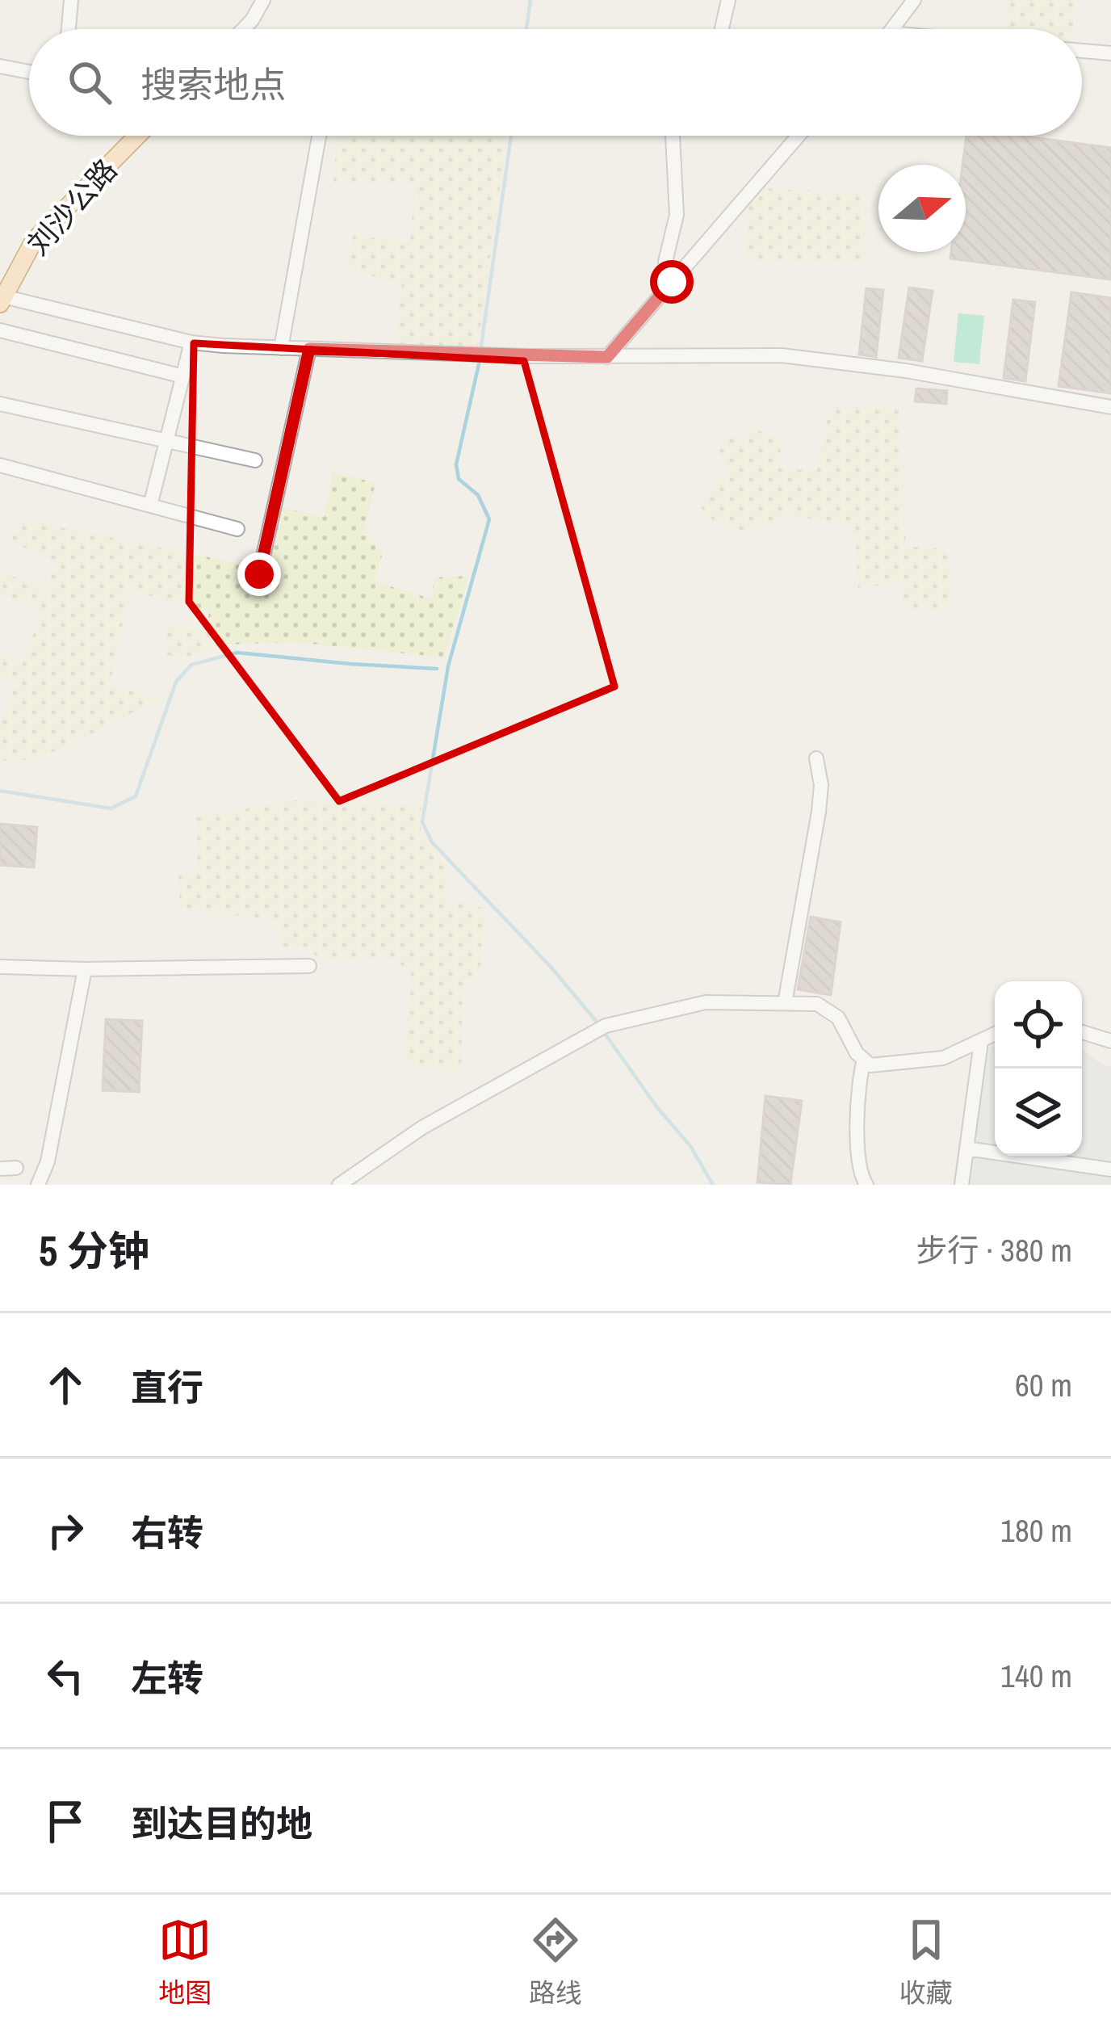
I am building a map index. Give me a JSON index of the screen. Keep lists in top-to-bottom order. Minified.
{"streets":{"main road":["刘沙公路"]},"north":"right","page":{"search":"搜索地点","heading":["5 分钟","步行 · 380 m"],"list":[["直行","60 m"],["右转","180 m"],["左转","140 m"],"到达目的地"],"nav":["地图","路线","收藏"]}}
